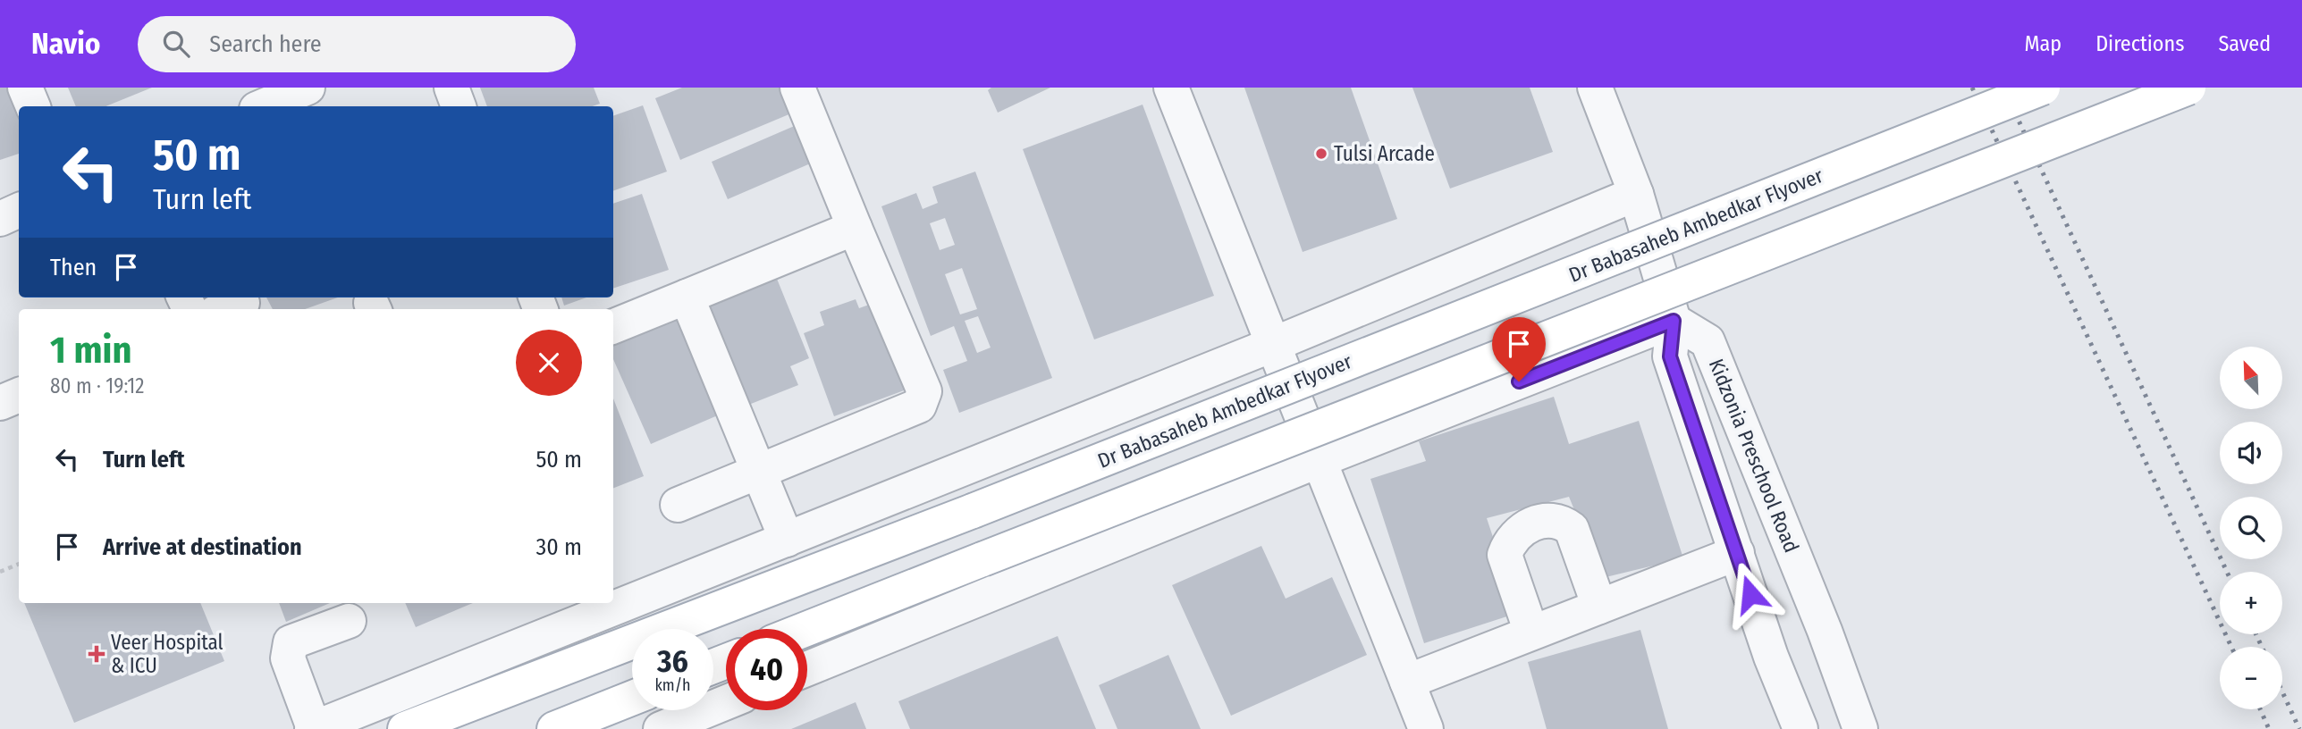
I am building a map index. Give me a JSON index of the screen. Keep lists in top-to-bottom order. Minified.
{"streets":{"main road":["Dr Babasaheb Ambedkar Flyover"],"street":["Kidzonia Preschool Road"]},"places":{"other":["Tulsi Arcade"],"health":["Veer Hospital & ICU"]},"north":"top left","page":{"header":"Navio","search":"Search here","nav":["Map","Directions","Saved"],"turn":["50 m","Turn left"],"then":"Then","heading":["1 min","80 m · 19:12"],"map_buttons":["+","−"],"list":[{"name":"Turn left","value":"50 m"},{"name":"Arrive at destination","value":"30 m"}],"speed":"36 km/h","limit":"40"}}
